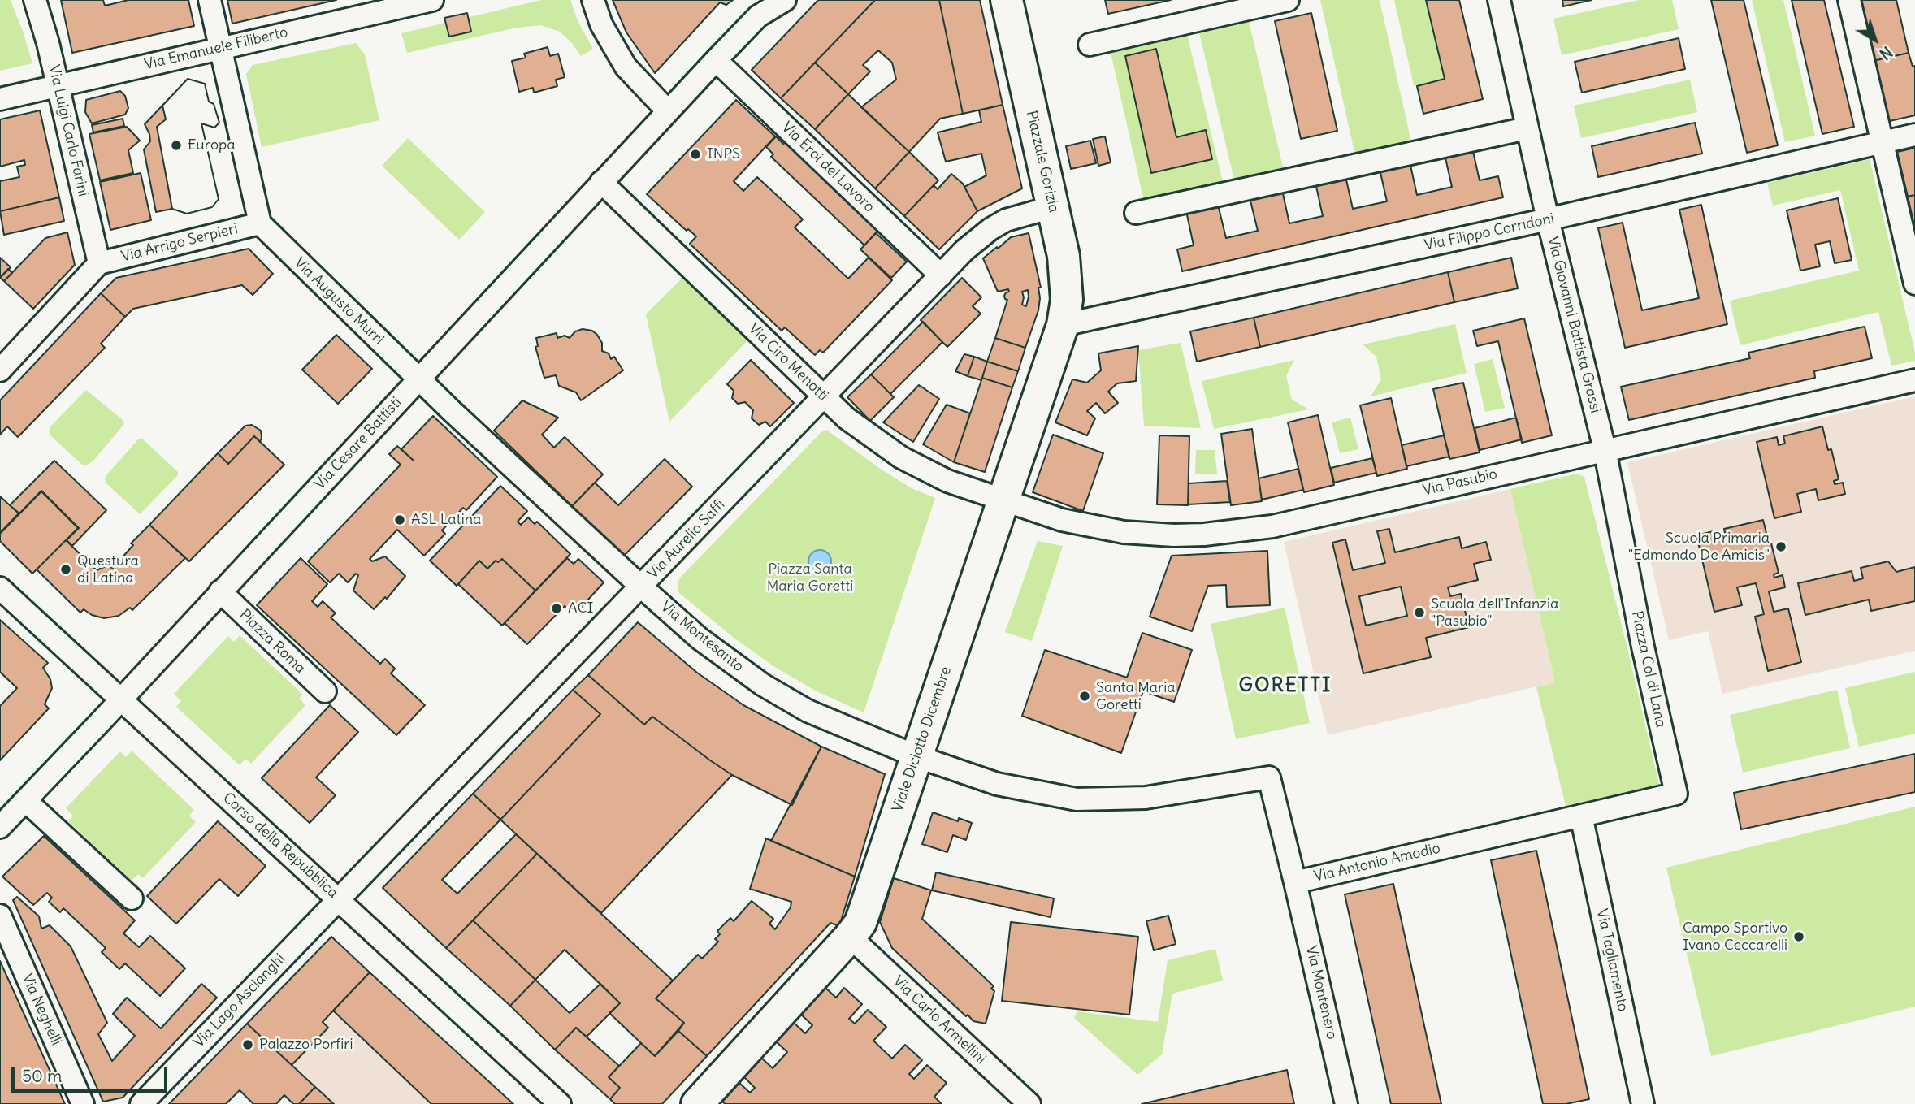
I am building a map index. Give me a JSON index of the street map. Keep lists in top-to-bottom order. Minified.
{"streets":{"main road":["Piazzale Gorizia","Viale Diciotto Dicembre"],"street":["Via Emanuele Filiberto","Via Luigi Carlo Farini","Via Eroi del Lavoro","Via Filippo Corridoni","Via Arrigo Serpieri","Via Augusto Murri","Via Giovanni Battista Grassi","Via Ciro Menotti","Via Cesare Battisti","Via Pasubio","Via Aurelio Saffi","Via Montesanto","Piazza Roma","Piazza Col di Lana","Corso della Repubblica","Via Antonio Amodio","Via Tagliamento","Via Montenero","Via Lago Ascianghi","Via Neghelli","Via Carlo Armellini"]},"crossings":[["Via Emanuele Filiberto","Via Luigi Carlo Farini"],["Via Luigi Carlo Farini","Via Arrigo Serpieri"],["Piazzale Gorizia","Via Filippo Corridoni"],["Piazzale Gorizia","Via Aurelio Saffi"],["Piazzale Gorizia","Viale Diciotto Dicembre"],["Via Eroi del Lavoro","Via Cesare Battisti"],["Via Eroi del Lavoro","Via Aurelio Saffi"],["Via Filippo Corridoni","Via Giovanni Battista Grassi"],["Via Filippo Corridoni","Viale Diciotto Dicembre"],["Via Arrigo Serpieri","Via Augusto Murri"],["Via Augusto Murri","Via Cesare Battisti"],["Via Augusto Murri","Via Montesanto"],["Via Giovanni Battista Grassi","Via Pasubio"],["Via Giovanni Battista Grassi","Piazza Col di Lana"],["Via Ciro Menotti","Via Cesare Battisti"],["Via Ciro Menotti","Via Pasubio"],["Via Ciro Menotti","Via Aurelio Saffi"],["Via Ciro Menotti","Viale Diciotto Dicembre"],["Via Cesare Battisti","Via Montesanto"],["Via Cesare Battisti","Piazza Roma"],["Via Cesare Battisti","Corso della Repubblica"],["Via Pasubio","Piazza Col di Lana"],["Via Pasubio","Viale Diciotto Dicembre"],["Via Aurelio Saffi","Via Montesanto"],["Via Aurelio Saffi","Corso della Repubblica"],["Via Aurelio Saffi","Via Lago Ascianghi"],["Via Montesanto","Viale Diciotto Dicembre"],["Via Montesanto","Via Antonio Amodio"],["Piazza Col di Lana","Via Antonio Amodio"],["Piazza Col di Lana","Via Tagliamento"],["Viale Diciotto Dicembre","Via Antonio Amodio"],["Viale Diciotto Dicembre","Via Carlo Armellini"],["Corso della Repubblica","Via Lago Ascianghi"],["Via Antonio Amodio","Via Tagliamento"],["Via Antonio Amodio","Via Montenero"]],"districts":["GORETTI"],"parks":["Piazza Santa Maria Goretti"],"places":["Europa","INPS","ASL Latina","Scuola Primaria \"Edmondo De Amicis\"","Questura di Latina","ACI","Scuola dell'Infanzia \"Pasubio\"","Santa Maria Goretti","Campo Sportivo Ivano Ceccarelli","Palazzo Porfiri"],"scale_bar":"50 m","north":"bottom right"}
